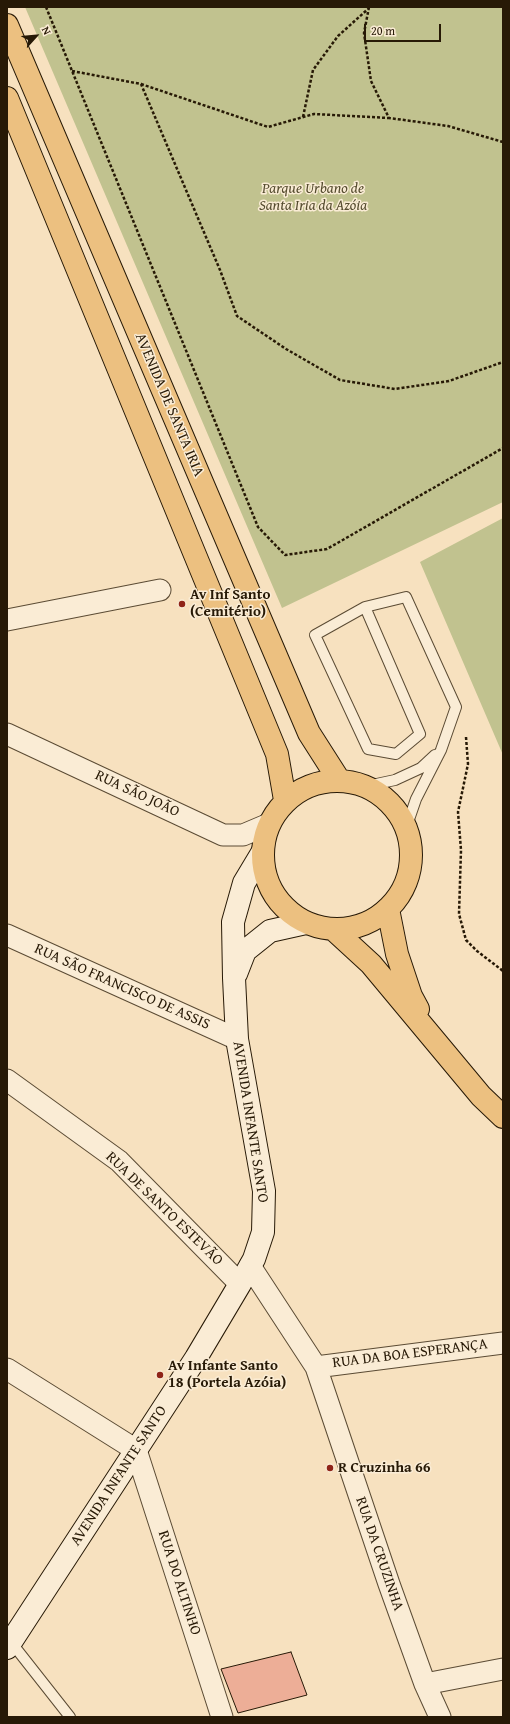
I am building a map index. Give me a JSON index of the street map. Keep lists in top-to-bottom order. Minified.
{"streets":{"main road":["AVENIDA DE SANTA IRIA"],"street":["RUA SÃO JOÃO","RUA SÃO FRANCISCO DE ASSIS","AVENIDA INFANTE SANTO","RUA DE SANTO ESTEVÃO","RUA DA BOA ESPERANÇA","RUA DA CRUZINHA","RUA DO ALTINHO"]},"crossings":[["RUA SÃO FRANCISCO DE ASSIS","AVENIDA INFANTE SANTO"],["AVENIDA INFANTE SANTO","RUA DE SANTO ESTEVÃO"],["AVENIDA INFANTE SANTO","RUA DA CRUZINHA"],["AVENIDA INFANTE SANTO","RUA DO ALTINHO"],["RUA DE SANTO ESTEVÃO","RUA DA CRUZINHA"],["RUA DA BOA ESPERANÇA","RUA DA CRUZINHA"]],"parks":["Parque Urbano de Santa Iria da Azóia"],"places":["Av Inf Santo (Cemitério)","Av Infante Santo 18 (Portela Azóia)","R Cruzinha 66"],"scale_bar":"20 m","north":"top right"}
